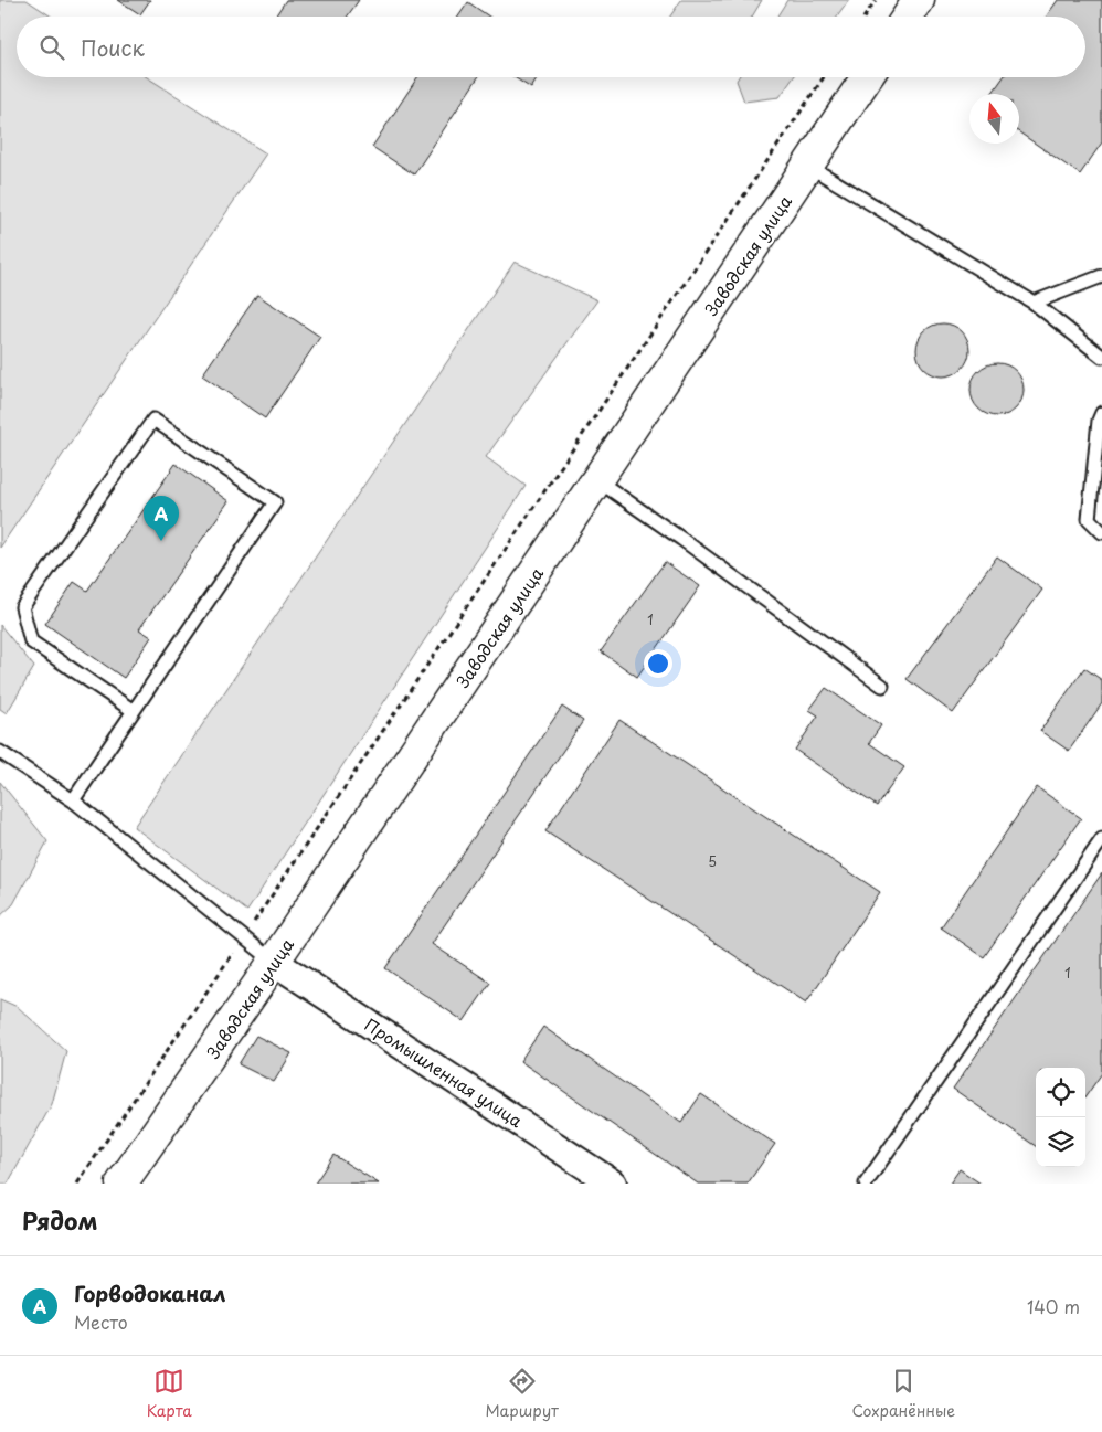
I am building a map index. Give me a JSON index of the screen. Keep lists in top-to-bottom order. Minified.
{"streets":{"main road":["Заводская улица"],"street":["Промышленная улица"]},"crossings":[["Заводская улица","Промышленная улица"]],"house_numbers":["1","5","1"],"north":"top","page":{"search":"Поиск","pins":"A","heading":"Рядом","list":[{"mark":"A","name":"Горводоканал","note":"Место","value":"140 m"}],"nav":["Карта","Маршрут","Сохранённые"]}}
